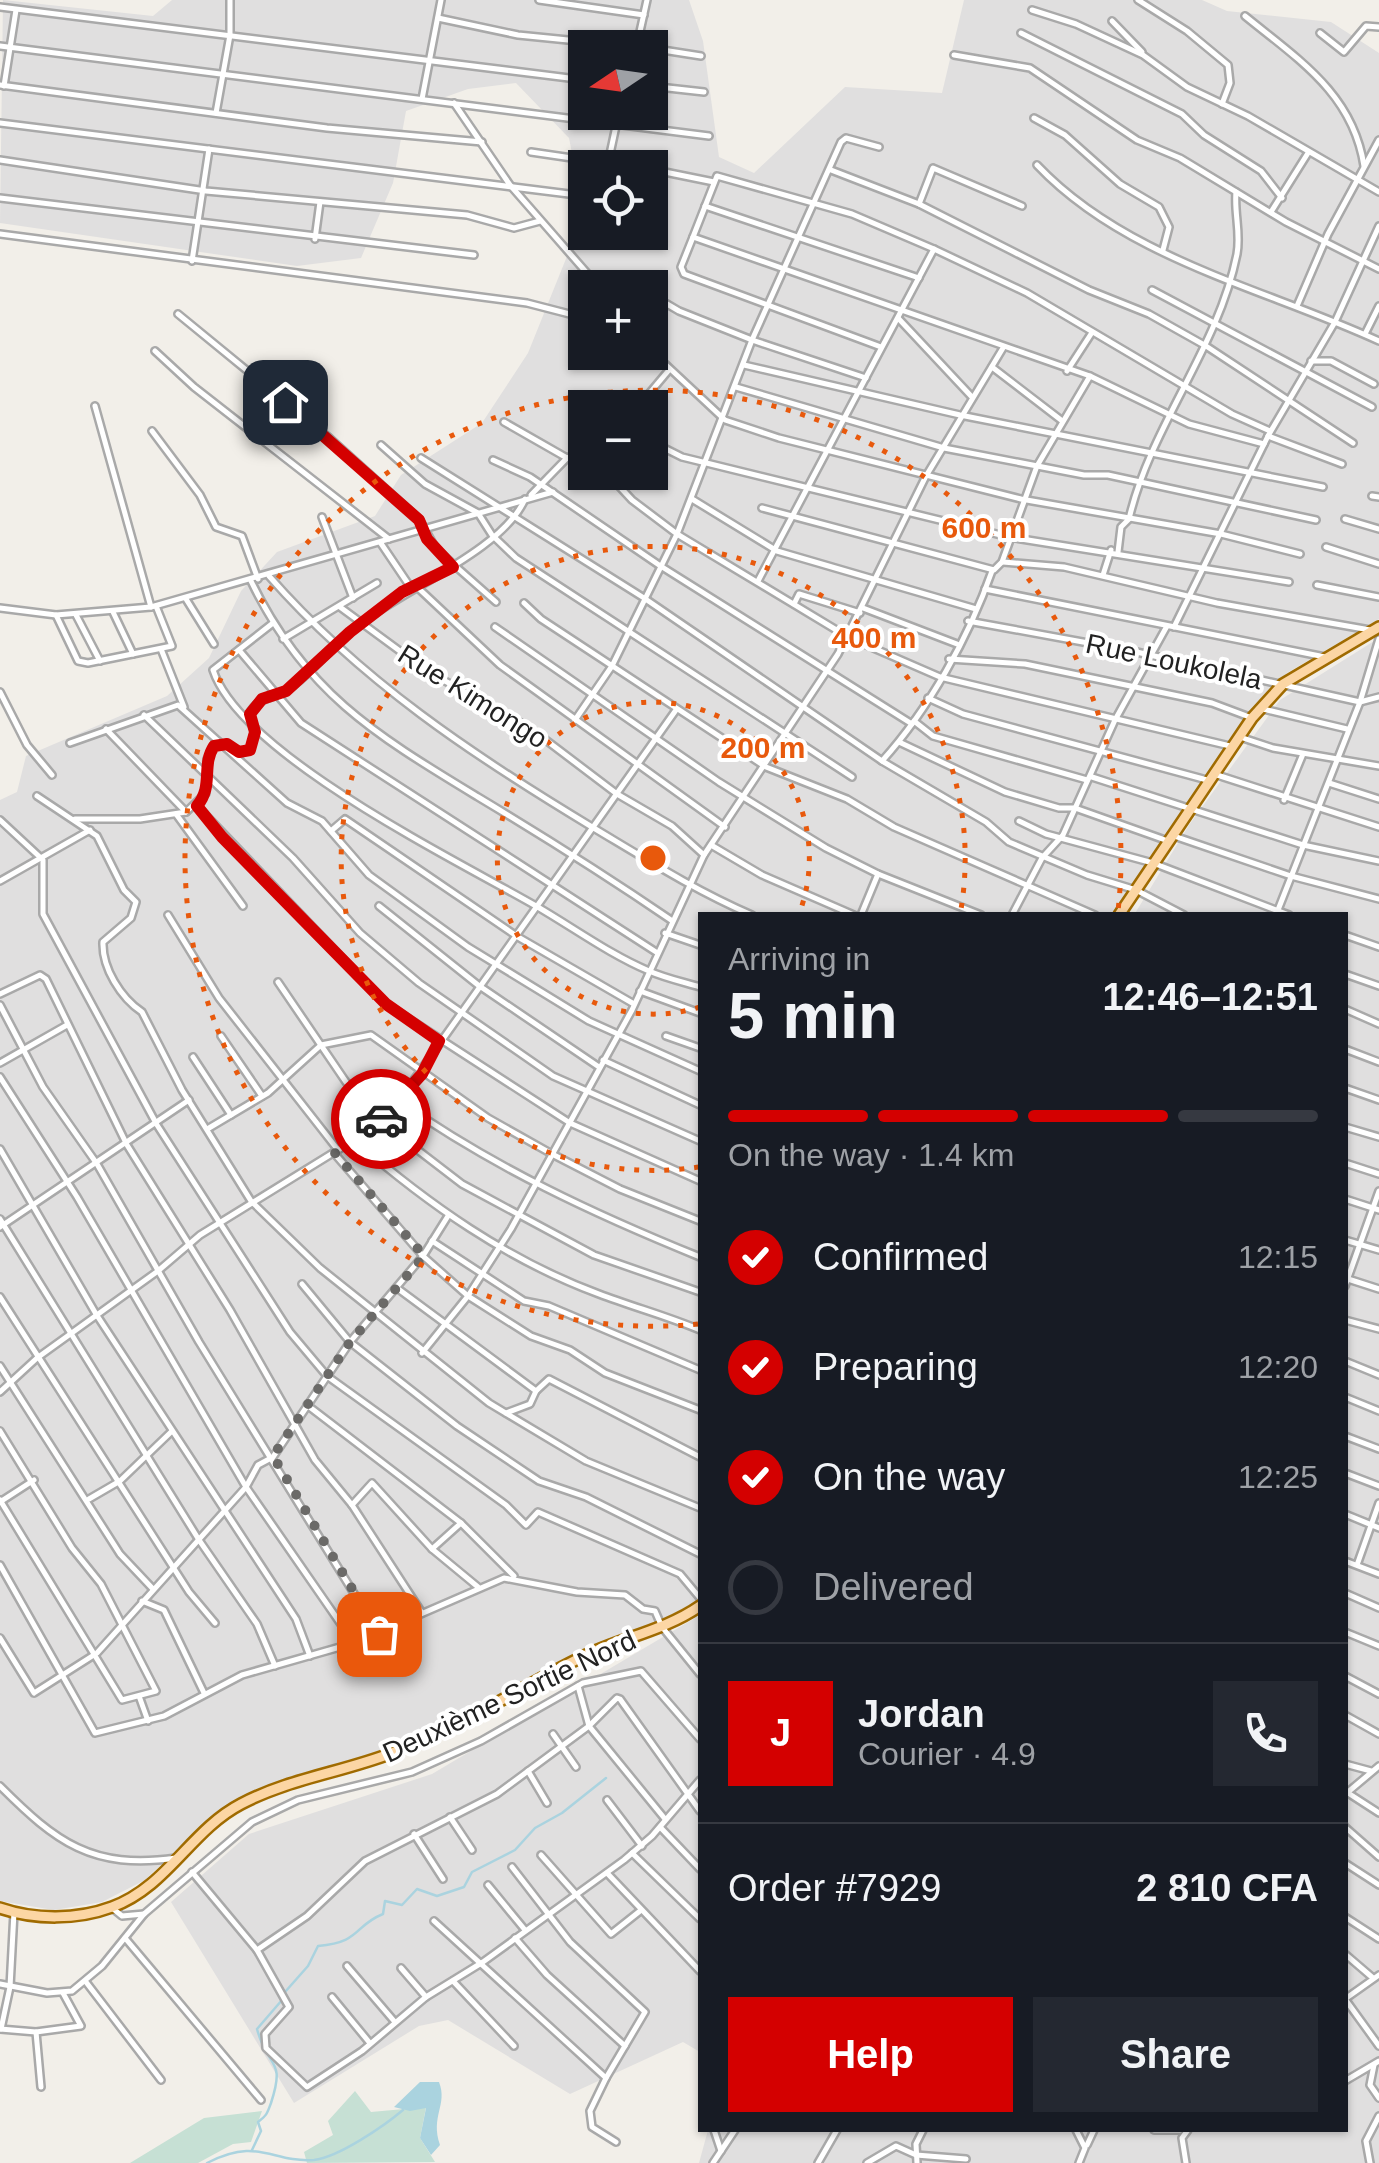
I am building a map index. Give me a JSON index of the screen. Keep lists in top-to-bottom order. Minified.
{"streets":{"main road":["Deuxième Sortie Nord"],"street":["Rue Loukolela","Rue Kimongo"]},"north":"left","page":{"map_buttons":["+","−"],"heading":["5 min","Arriving in","12:46–12:51"],"panel":["Jordan","Courier · 4.9","Order #7929","2 810 CFA"],"bar":"On the way · 1.4 km","list":[["Confirmed","12:15"],["Preparing","12:20"],["On the way","12:25"],"Delivered"],"round":"J","buttons":["Help","Share"]},"rings":["600 m","400 m","200 m"]}
